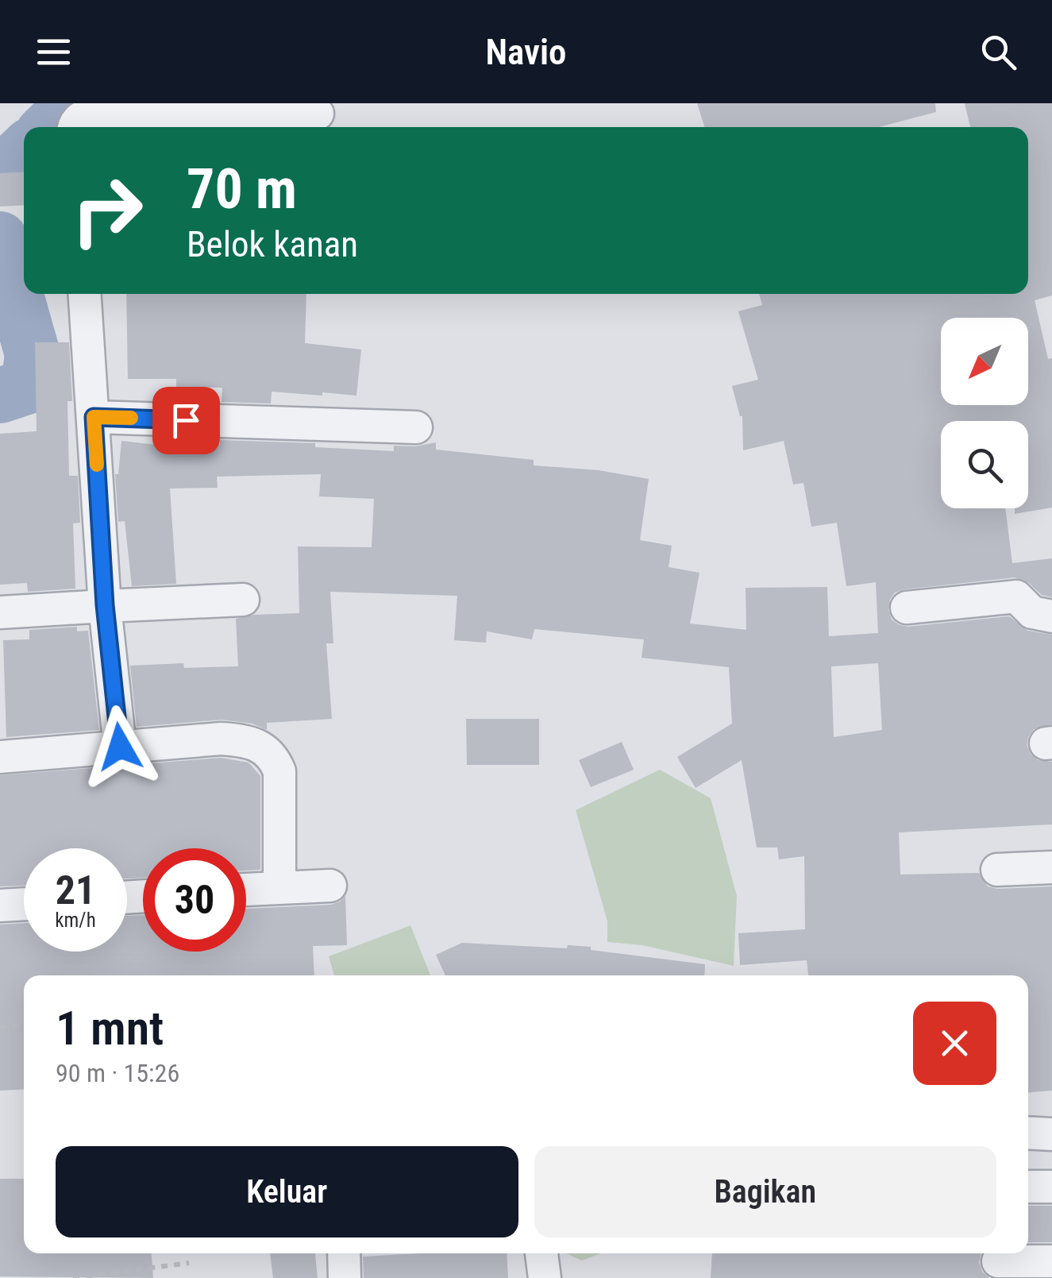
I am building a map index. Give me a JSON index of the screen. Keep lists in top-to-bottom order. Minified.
{"north":"bottom left","page":{"header":"Navio","turn":["70 m","Belok kanan"],"speed":"21 km/h","limit":"30","heading":["1 mnt","90 m · 15:26"],"buttons":["Keluar","Bagikan"]}}
